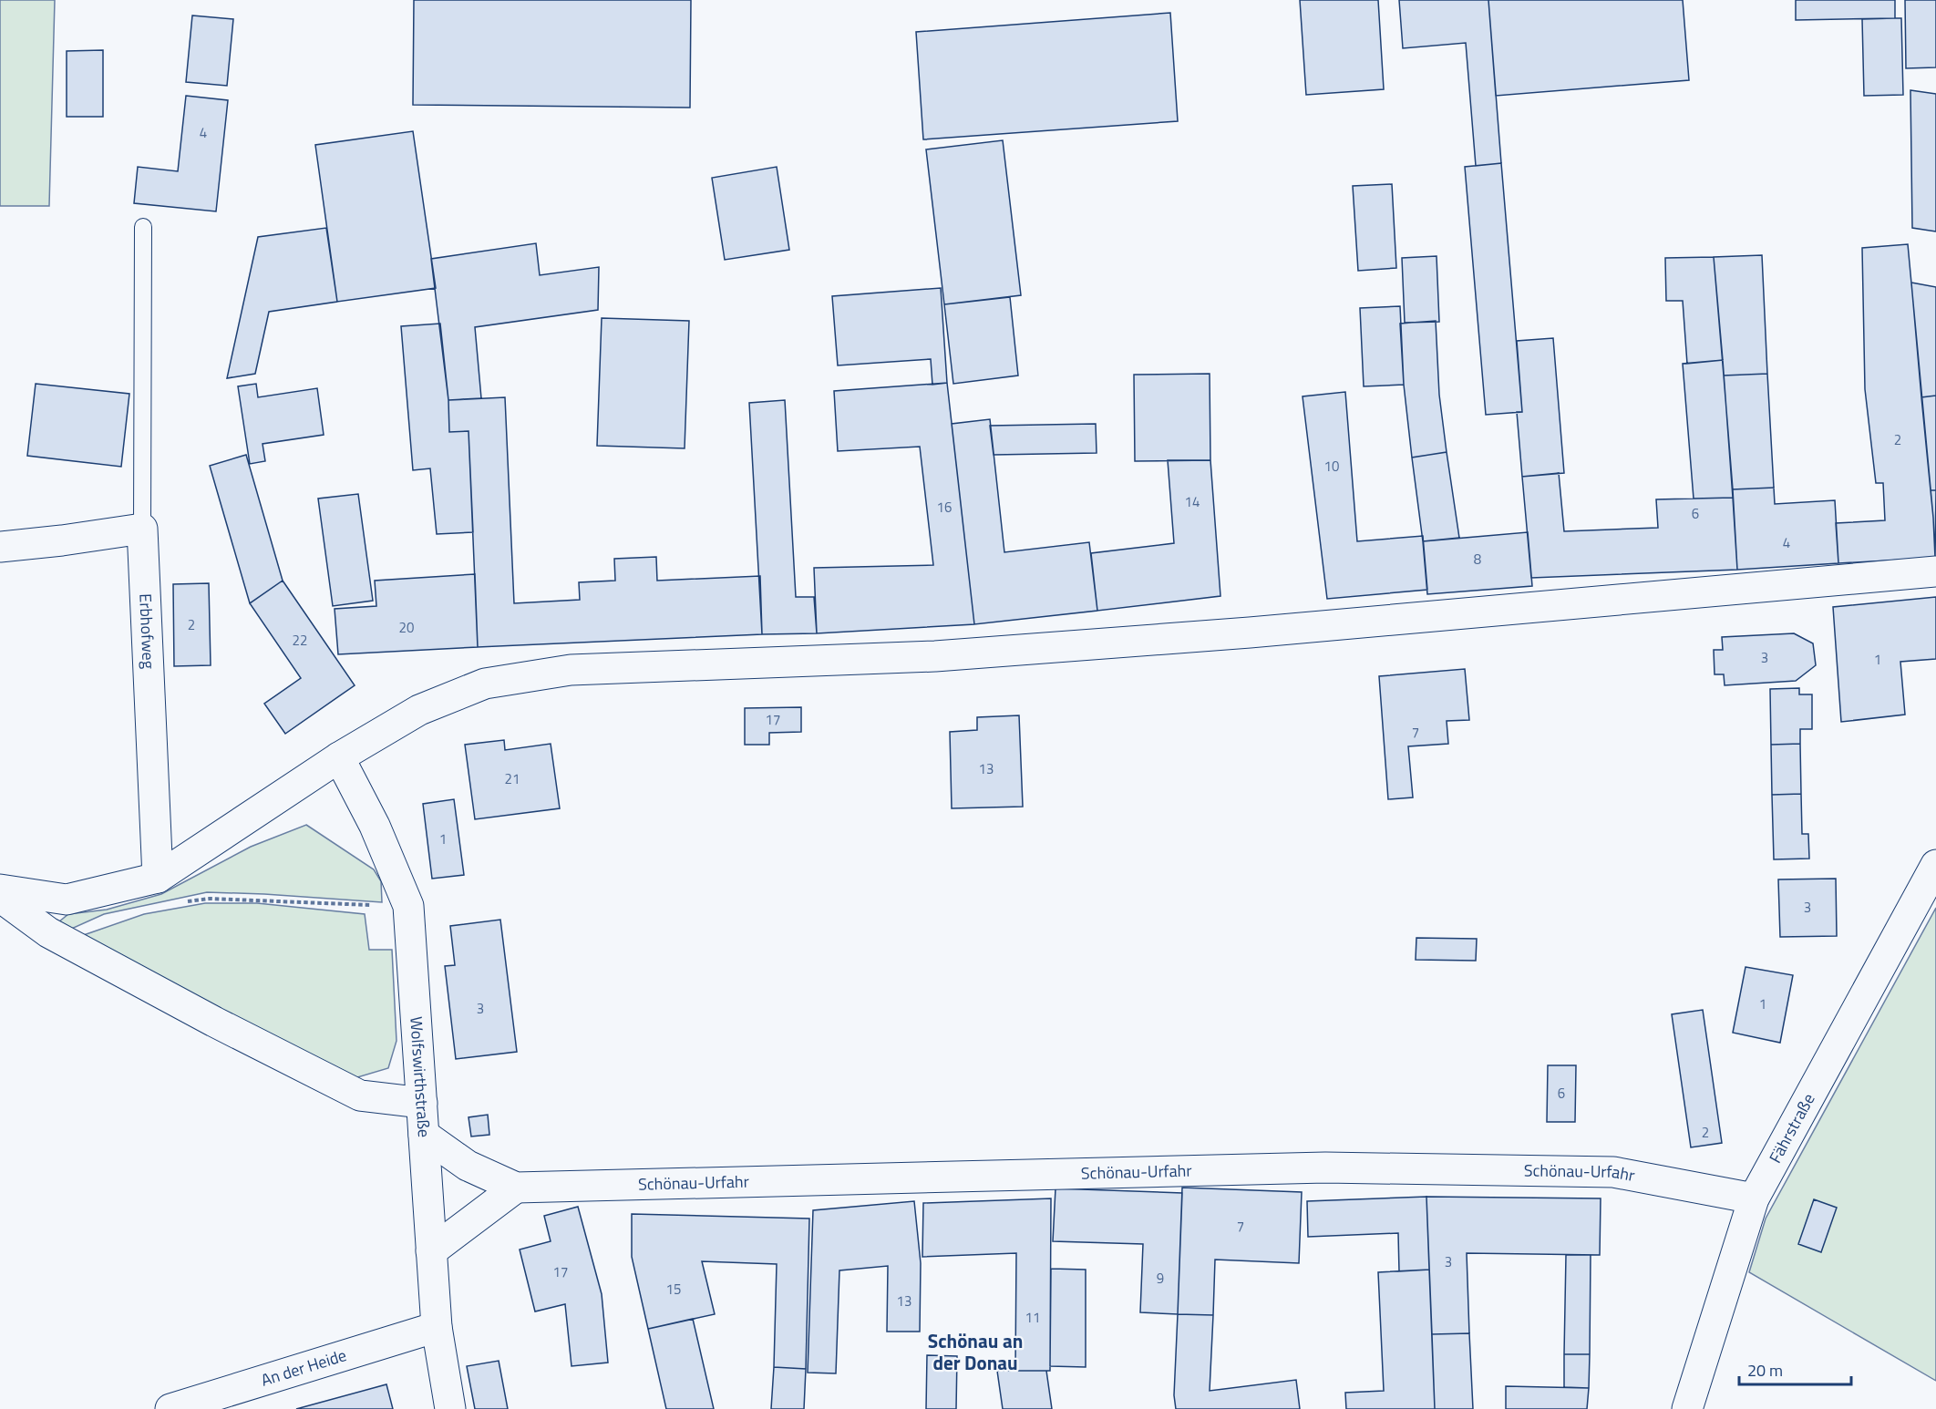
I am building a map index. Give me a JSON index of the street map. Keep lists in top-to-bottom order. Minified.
{"streets":{"street":["Erbhofweg","Wolfswirthstraße","Fährstraße","Schönau-Urfahr","An der Heide"]},"crossings":[["Wolfswirthstraße","Schönau-Urfahr"],["Wolfswirthstraße","An der Heide"],["Fährstraße","Schönau-Urfahr"]],"districts":["Schönau an der Donau"],"house_numbers":["4","2","10","14","16","6","4","8","2","20","22","3","1","17","7","13","21","1","3","1","3","6","2","7","3","17","9","15","13","11"],"scale_bar":"20 m"}
